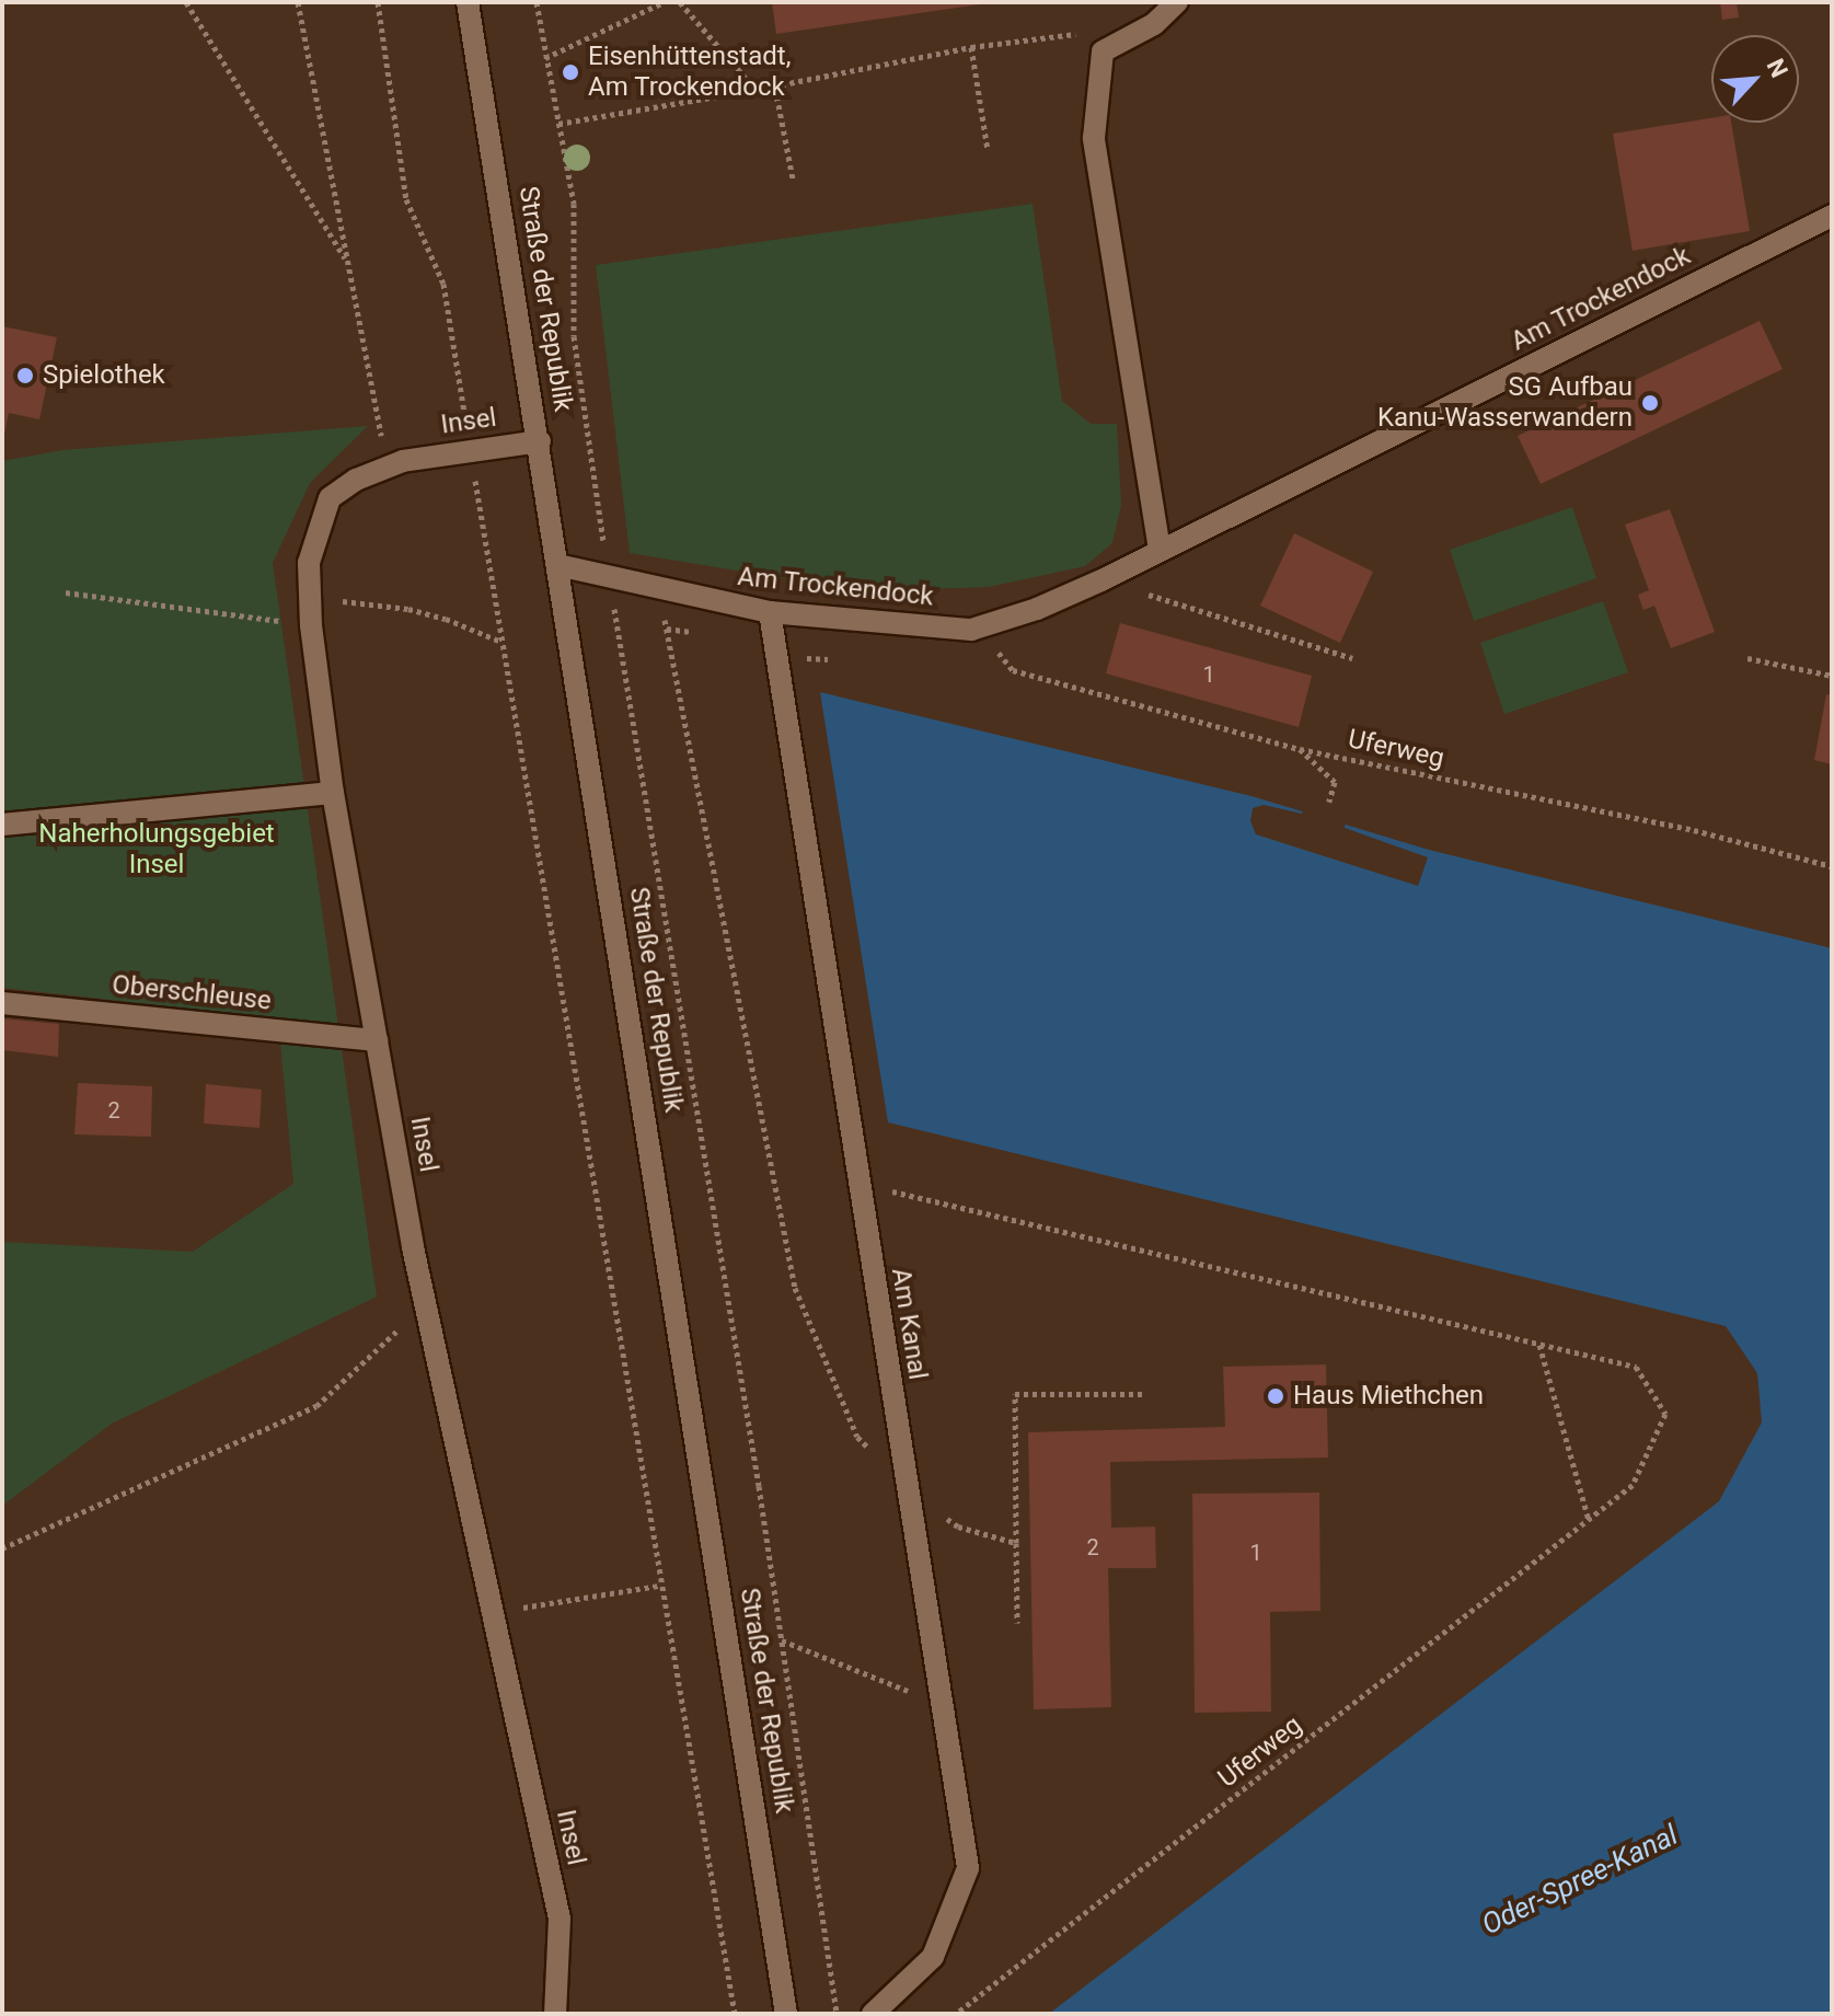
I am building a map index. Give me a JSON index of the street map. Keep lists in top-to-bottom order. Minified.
{"streets":{"street":["Straße der Republik","Am Trockendock","Insel","Oberschleuse","Am Kanal"],"path":["Uferweg"]},"crossings":[["Straße der Republik","Am Trockendock"],["Straße der Republik","Insel"],["Am Trockendock","Uferweg"],["Am Trockendock","Am Kanal"],["Insel","Oberschleuse"],["Uferweg","Am Kanal"]],"water":["Oder-Spree-Kanal"],"parks":["Naherholungsgebiet Insel"],"places":["Eisenhüttenstadt, Am Trockendock","Spielothek","SG Aufbau Kanu-Wasserwandern","Haus Miethchen"],"house_numbers":["1","2","2","1"],"north":"top right"}
